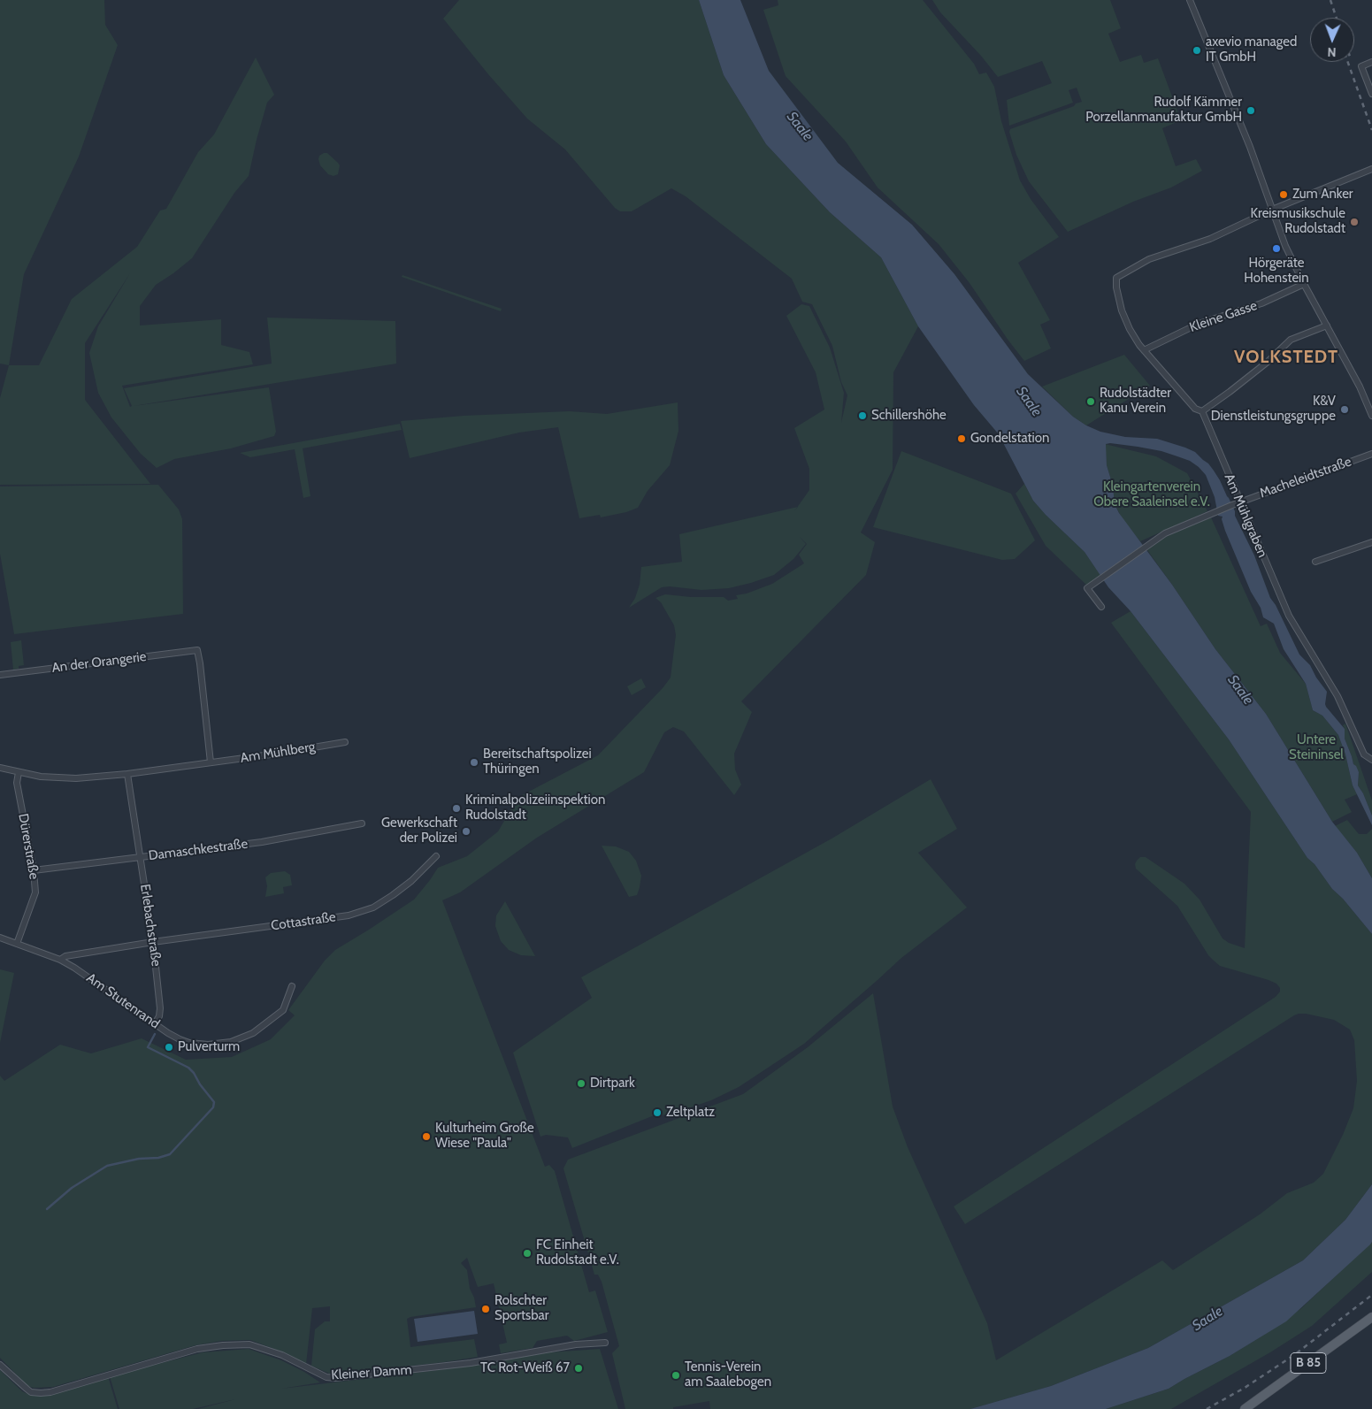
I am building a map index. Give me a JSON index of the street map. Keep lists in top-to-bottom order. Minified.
{"streets":{"main road":["B 85"],"street":["Kleine Gasse","Macheleidtstraße","Am Mühlgraben","An der Orangerie","Am Mühlberg","Dürerstraße","Damaschkestraße","Cottastraße","Erlebachstraße","Am Stutenrand","Kleiner Damm"]},"crossings":[["Kleine Gasse","Am Mühlgraben"],["Macheleidtstraße","Am Mühlgraben"],["An der Orangerie","Am Mühlberg"],["Am Mühlberg","Dürerstraße"],["Am Mühlberg","Erlebachstraße"],["Dürerstraße","Damaschkestraße"],["Dürerstraße","Am Stutenrand"],["Damaschkestraße","Erlebachstraße"],["Cottastraße","Erlebachstraße"],["Cottastraße","Am Stutenrand"],["Erlebachstraße","Am Stutenrand"]],"districts":["VOLKSTEDT"],"water":["Saale"],"parks":["Kleingartenverein Obere Saaleinsel e.V.","Untere Steininsel"],"places":["axevio managed IT GmbH","Rudolf Kämmer Porzellanmanufaktur GmbH","Zum Anker","Kreismusikschule Rudolstadt","Hörgeräte Hohenstein","Rudolstädter Kanu Verein","K&V Dienstleistungsgruppe","Schillershöhe","Gondelstation","Bereitschaftspolizei Thüringen","Kriminalpolizeiinspektion Rudolstadt","Gewerkschaft der Polizei","Pulverturm","Dirtpark","Zeltplatz","Kulturheim Große Wiese \"Paula\"","FC Einheit Rudolstadt e.V.","Rolschter Sportsbar","TC Rot-Weiß 67","Tennis-Verein am Saalebogen"],"north":"bottom"}
